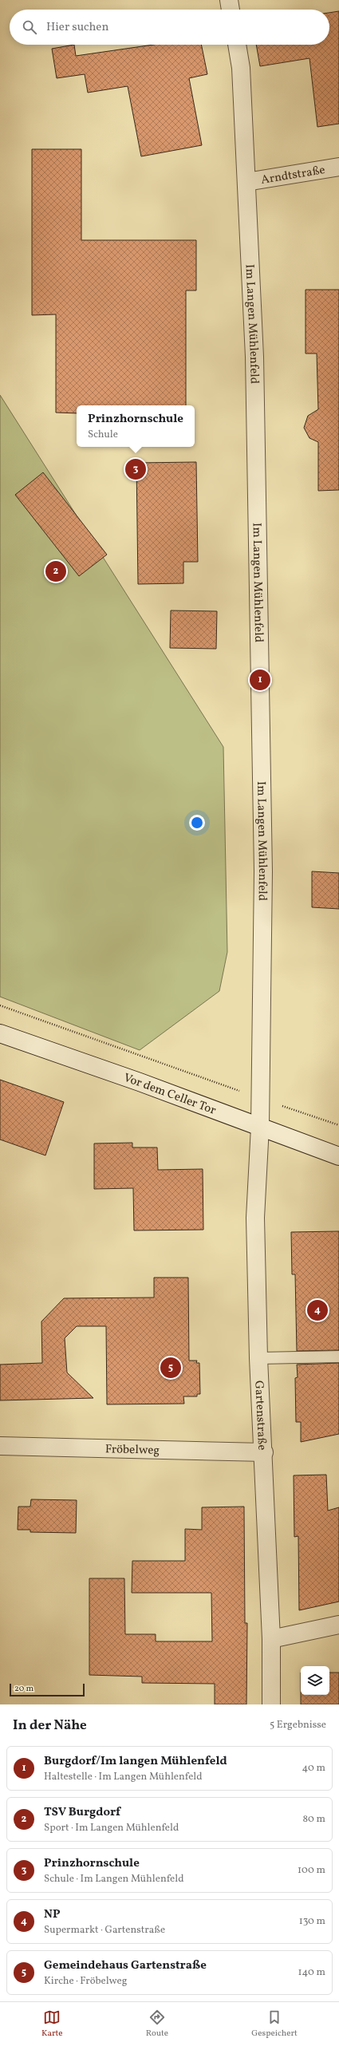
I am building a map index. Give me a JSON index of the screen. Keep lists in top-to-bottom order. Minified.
{"streets":{"street":["Arndtstraße","Im Langen Mühlenfeld","Vor dem Celler Tor","Gartenstraße","Fröbelweg"]},"crossings":[["Arndtstraße","Im Langen Mühlenfeld"],["Im Langen Mühlenfeld","Vor dem Celler Tor"],["Im Langen Mühlenfeld","Gartenstraße"],["Vor dem Celler Tor","Gartenstraße"],["Gartenstraße","Fröbelweg"]],"scale_bar":"20 m","page":{"search":"Hier suchen","popup":["Prinzhornschule","Schule"],"pins":["3","2","1","4","5"],"scale":"20 m","heading":["In der Nähe","5 Ergebnisse"],"list":[{"mark":"1","name":"Burgdorf/Im langen Mühlenfeld","note":"Haltestelle · Im Langen Mühlenfeld","value":"40 m"},{"mark":"2","name":"TSV Burgdorf","note":"Sport · Im Langen Mühlenfeld","value":"80 m"},{"mark":"3","name":"Prinzhornschule","note":"Schule · Im Langen Mühlenfeld","value":"100 m"},{"mark":"4","name":"NP","note":"Supermarkt · Gartenstraße","value":"130 m"},{"mark":"5","name":"Gemeindehaus Gartenstraße","note":"Kirche · Fröbelweg","value":"140 m"}],"nav":["Karte","Route","Gespeichert"]}}
